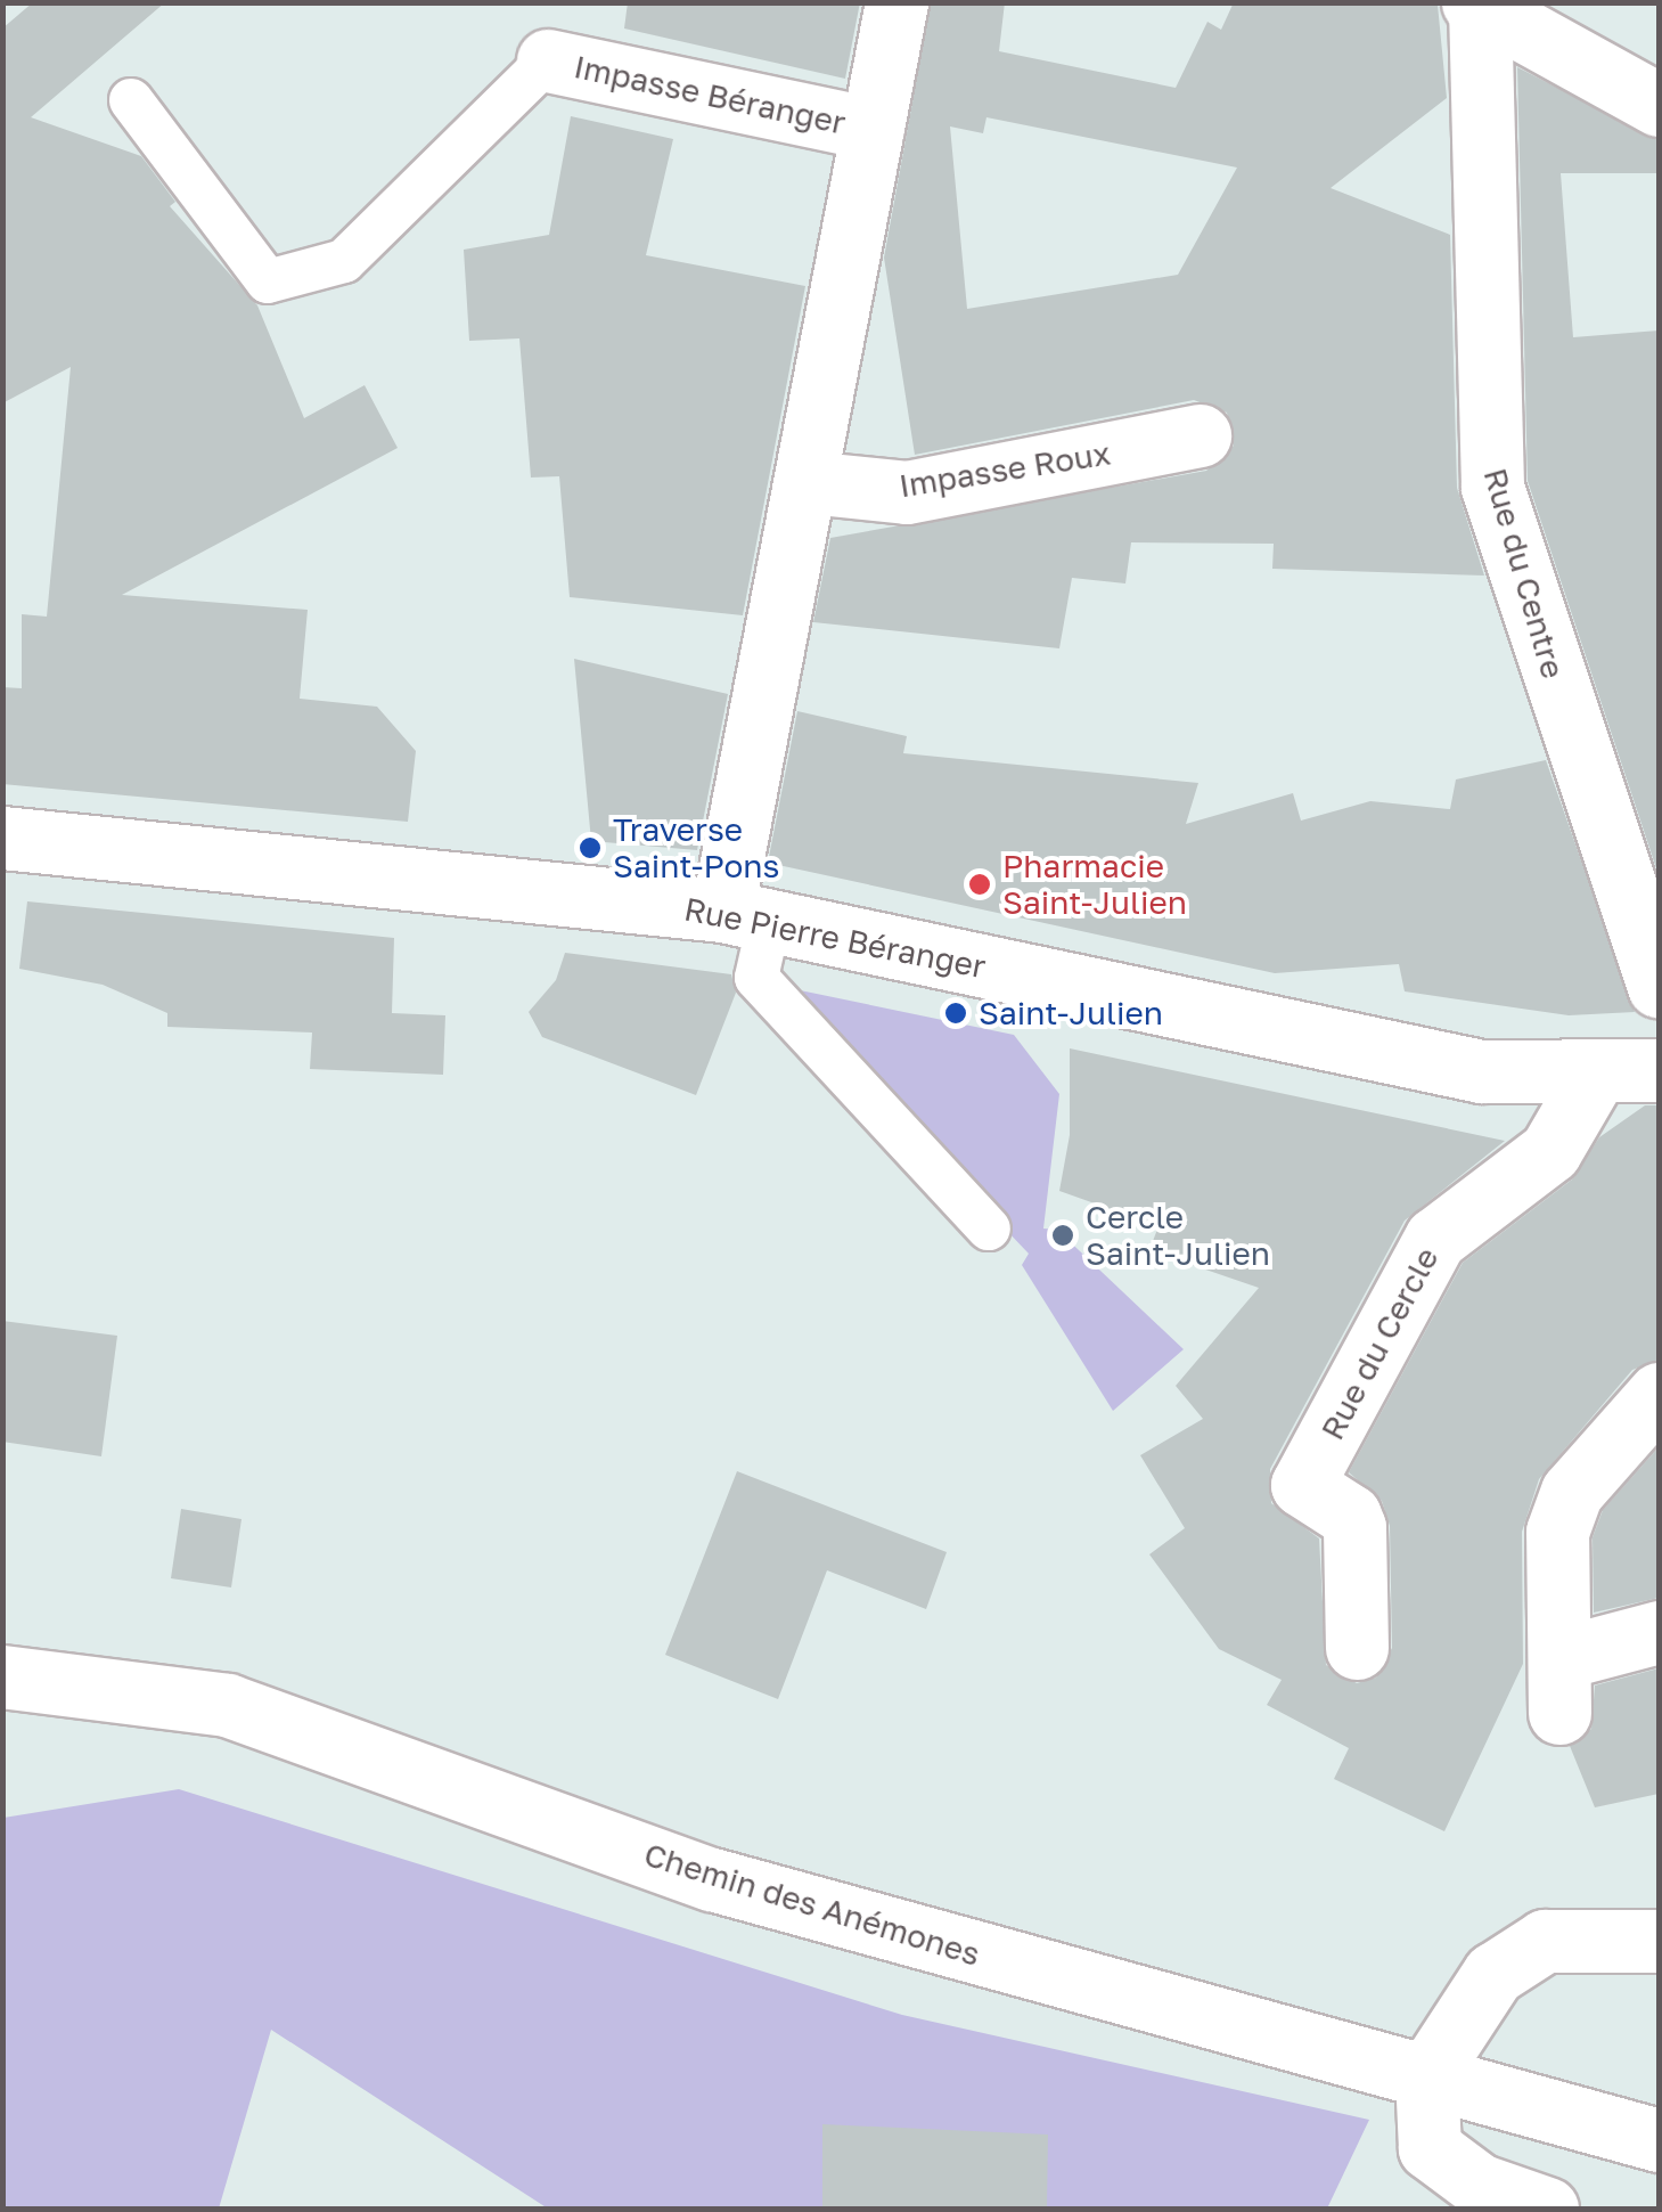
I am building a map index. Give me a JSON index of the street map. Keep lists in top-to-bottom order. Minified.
{"streets":{"street":["Impasse Béranger","Impasse Roux","Rue du Centre","Rue Pierre Béranger","Rue du Cercle","Chemin des Anémones"]},"crossings":[["Rue Pierre Béranger","Rue du Cercle"]],"places":["Traverse Saint-Pons","Pharmacie Saint-Julien","Saint-Julien","Cercle Saint-Julien"]}
